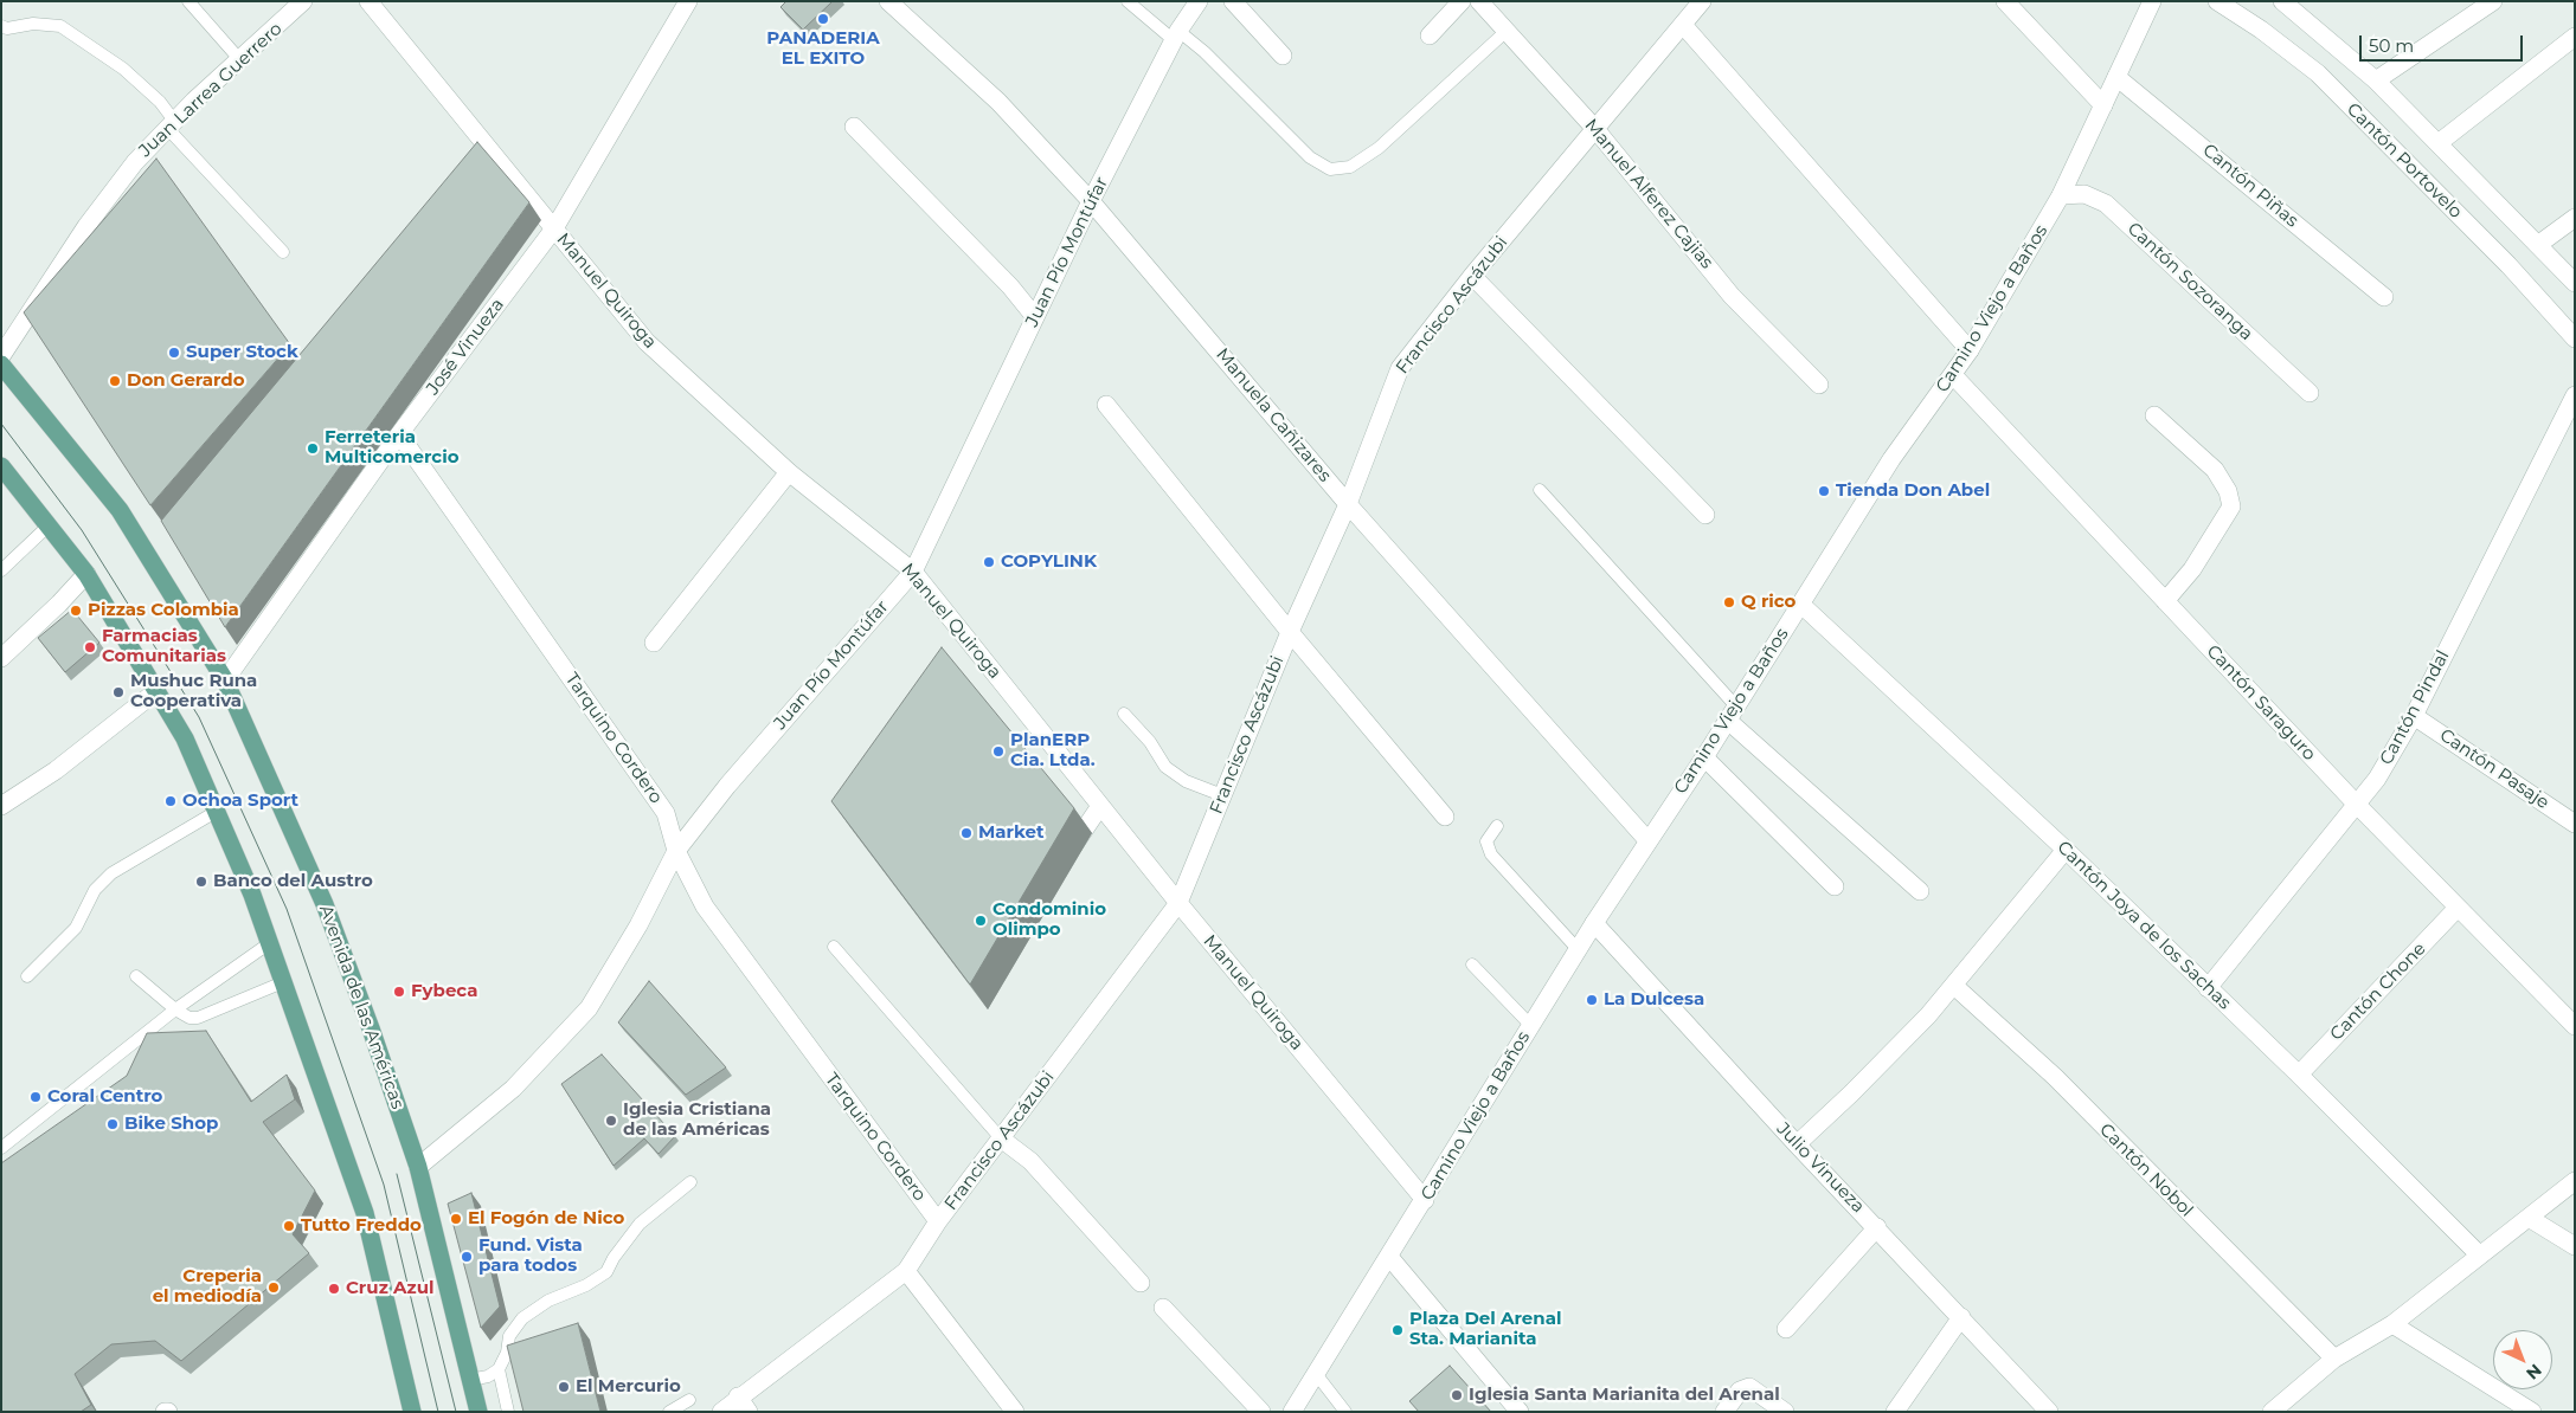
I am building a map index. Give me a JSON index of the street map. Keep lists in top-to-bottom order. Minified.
{"streets":{"main road":["Avenida de las Américas"],"street":["Juan Larrea Guerrero","Cantón Portovelo","Cantón Piñas","Manuel Alferez Cajias","Juan Pío Montúfar","Cantón Sozoranga","Manuel Quiroga","Francisco Ascázubi","Camino Viejo a Baños","José Vinueza","Manuela Cañizares","Cantón Saraguro","Cantón Pindal","Tarquino Cordero","Cantón Pasaje","Cantón Joya de los Sachas","Cantón Chone","Julio Vinueza","Cantón Nobol"]},"crossings":[["Cantón Piñas","Camino Viejo a Baños"],["Manuel Alferez Cajias","Francisco Ascázubi"],["Juan Pío Montúfar","Manuel Quiroga"],["Juan Pío Montúfar","Manuela Cañizares"],["Juan Pío Montúfar","Tarquino Cordero"],["Juan Pío Montúfar","Avenida de las Américas"],["Cantón Sozoranga","Camino Viejo a Baños"],["Manuel Quiroga","Francisco Ascázubi"],["Manuel Quiroga","Camino Viejo a Baños"],["Manuel Quiroga","José Vinueza"],["Francisco Ascázubi","Manuela Cañizares"],["Francisco Ascázubi","Tarquino Cordero"],["Camino Viejo a Baños","Manuela Cañizares"],["Camino Viejo a Baños","Cantón Saraguro"],["Camino Viejo a Baños","Cantón Joya de los Sachas"],["Camino Viejo a Baños","Julio Vinueza"],["José Vinueza","Tarquino Cordero"],["José Vinueza","Avenida de las Américas"],["Cantón Saraguro","Cantón Pindal"],["Cantón Saraguro","Cantón Chone"],["Cantón Pindal","Cantón Pasaje"],["Cantón Pindal","Cantón Joya de los Sachas"],["Cantón Joya de los Sachas","Cantón Chone"]],"places":["PANADERIA EL EXITO","Super Stock","Don Gerardo","Ferreteria Multicomercio","Tienda Don Abel","COPYLINK","Q rico","Pizzas Colombia","Farmacias Comunitarias","Mushuc Runa Cooperativa","PlanERP Cia. Ltda.","Ochoa Sport","Market","Banco del Austro","Condominio Olimpo","Fybeca","La Dulcesa","Coral Centro","Iglesia Cristiana de las Américas","Bike Shop","El Fogón de Nico","Tutto Freddo","Fund. Vista para todos","Creperia el mediodía","Cruz Azul","Plaza Del Arenal Sta. Marianita","El Mercurio","Iglesia Santa Marianita del Arenal"],"scale_bar":"50 m","north":"bottom right"}
